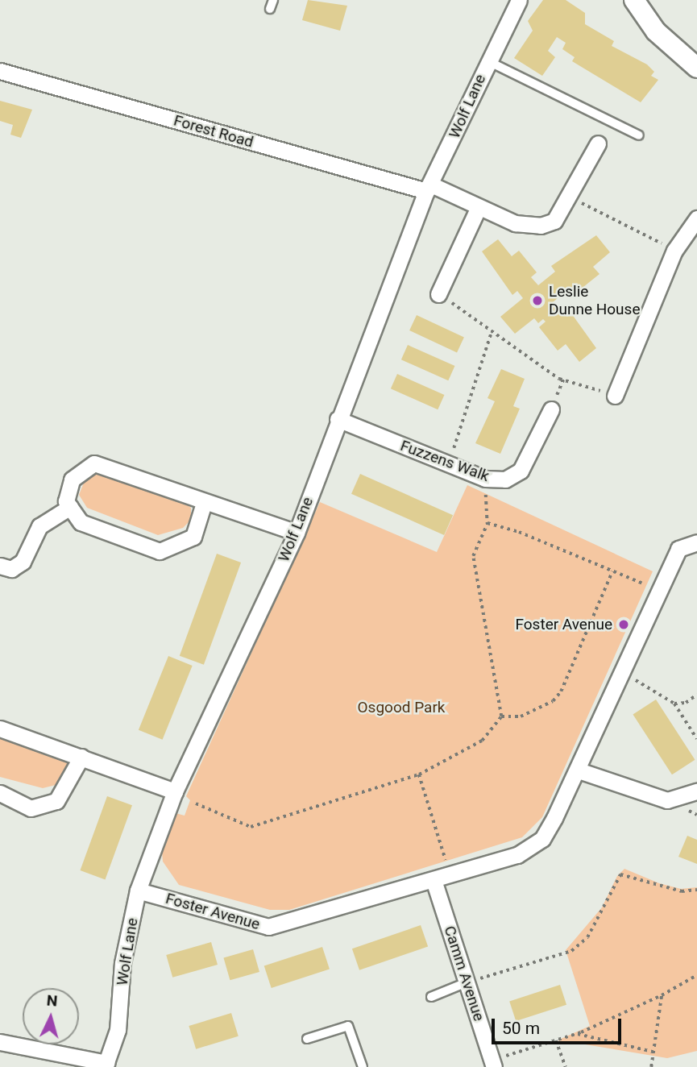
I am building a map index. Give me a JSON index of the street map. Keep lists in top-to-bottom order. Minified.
{"streets":{"street":["Wolf Lane","Forest Road","Fuzzens Walk","Foster Avenue","Camm Avenue"]},"crossings":[["Wolf Lane","Forest Road"],["Wolf Lane","Fuzzens Walk"],["Wolf Lane","Foster Avenue"],["Foster Avenue","Camm Avenue"]],"parks":["Osgood Park"],"places":["Leslie Dunne House","Foster Avenue"],"scale_bar":"50 m","north":"top"}
